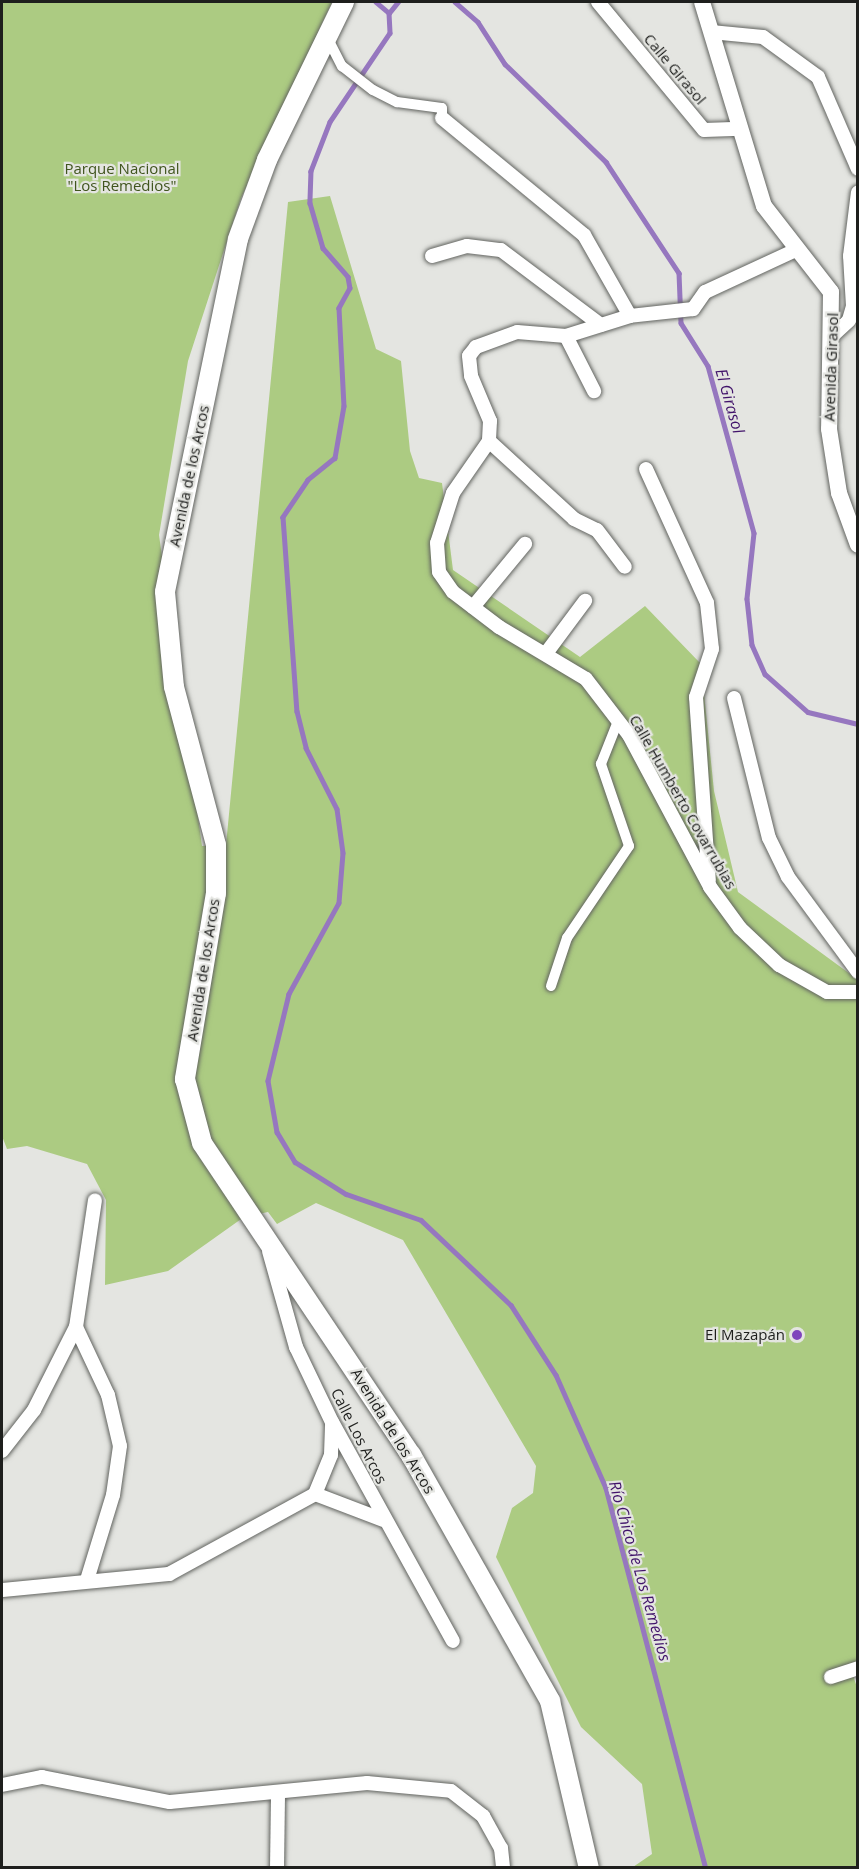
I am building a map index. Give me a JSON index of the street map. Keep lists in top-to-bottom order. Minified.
{"streets":{"main road":["Avenida de los Arcos"],"street":["Calle Girasol","Avenida Girasol","Calle Humberto Covarrubias","Calle Los Arcos"]},"crossings":[["Calle Girasol","Avenida Girasol"],["Avenida de los Arcos","Calle Los Arcos"]],"water":["El Girasol","Río Chico de Los Remedios"],"parks":["Parque Nacional \"Los Remedios\""],"places":["El Mazapán"]}
